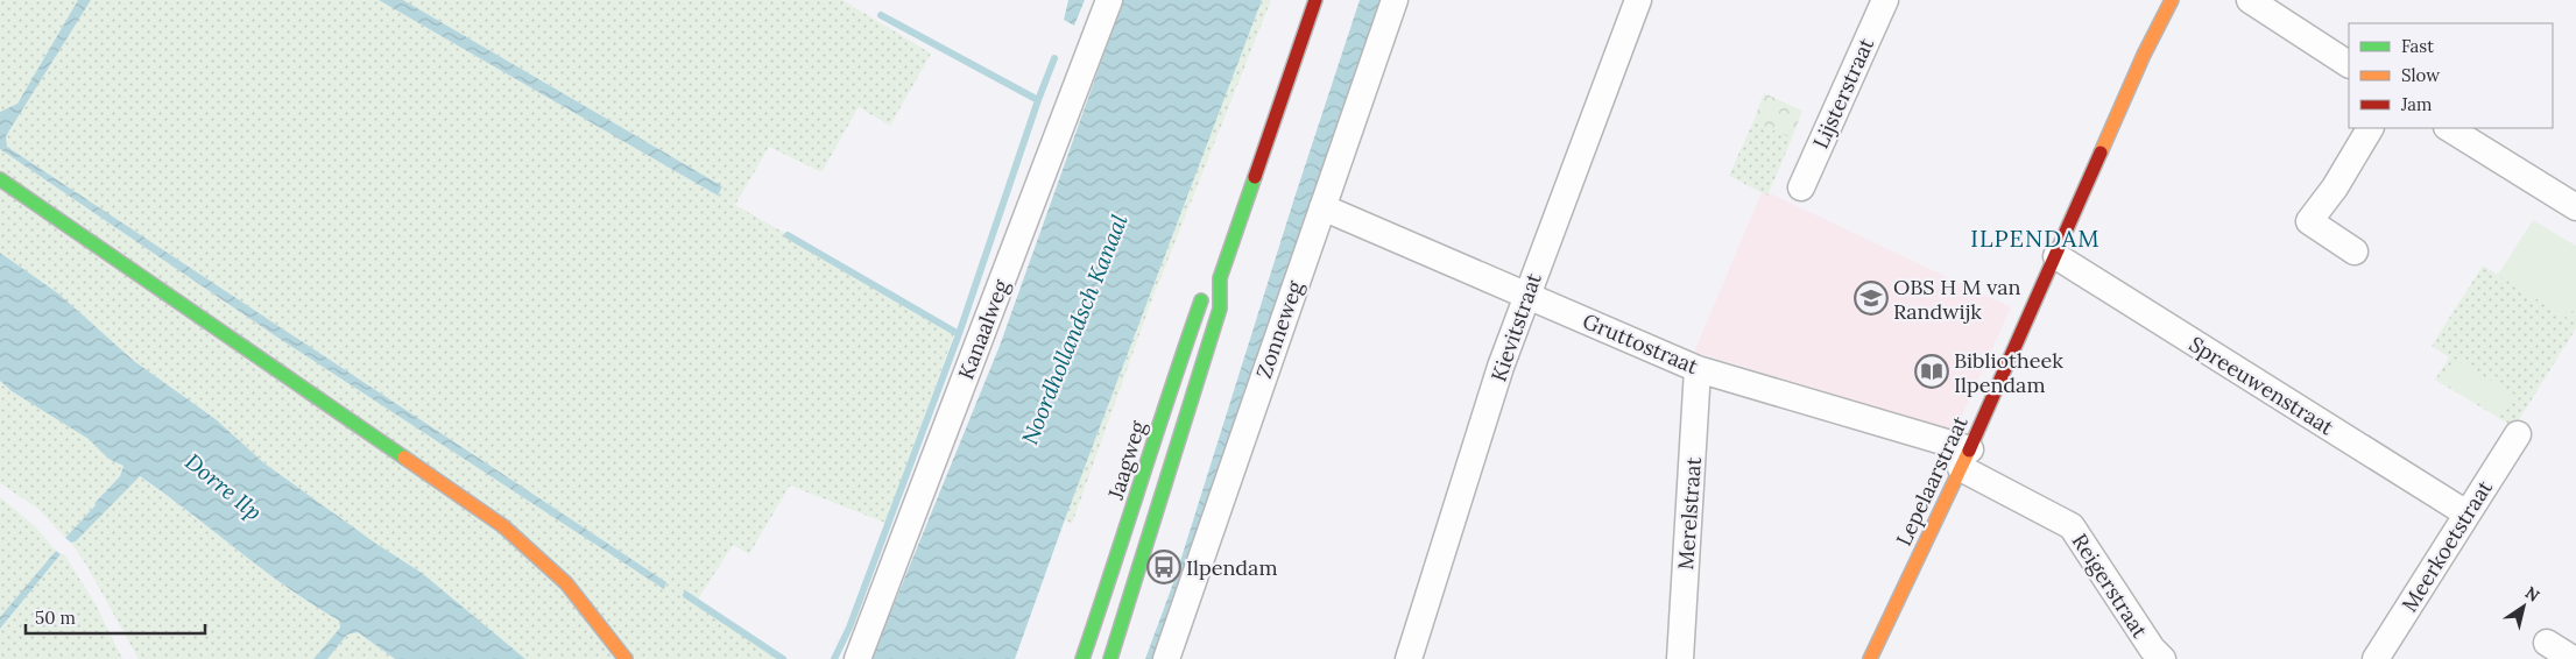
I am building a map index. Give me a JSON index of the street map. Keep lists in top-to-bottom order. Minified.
{"streets":{"street":["Lijsterstraat","Kievitstraat","Kanaalweg","Zonneweg","Gruttostraat","Spreeuwenstraat","Jaagweg","Lepelaarstraat","Merelstraat","Meerkoetstraat","Reigerstraat"]},"crossings":[["Kievitstraat","Gruttostraat"],["Zonneweg","Gruttostraat"],["Gruttostraat","Lepelaarstraat"],["Gruttostraat","Merelstraat"],["Gruttostraat","Reigerstraat"],["Spreeuwenstraat","Lepelaarstraat"],["Spreeuwenstraat","Meerkoetstraat"],["Lepelaarstraat","Reigerstraat"]],"districts":["ILPENDAM"],"water":["Noordhollandsch Kanaal","Dorre Ilp"],"places":{"school or university":["OBS H M van Randwijk"],"library":["Bibliotheek Ilpendam"],"bus stop":["Ilpendam"]},"legend":["Fast","Slow","Jam"],"scale_bar":"50 m","north":"top right"}
